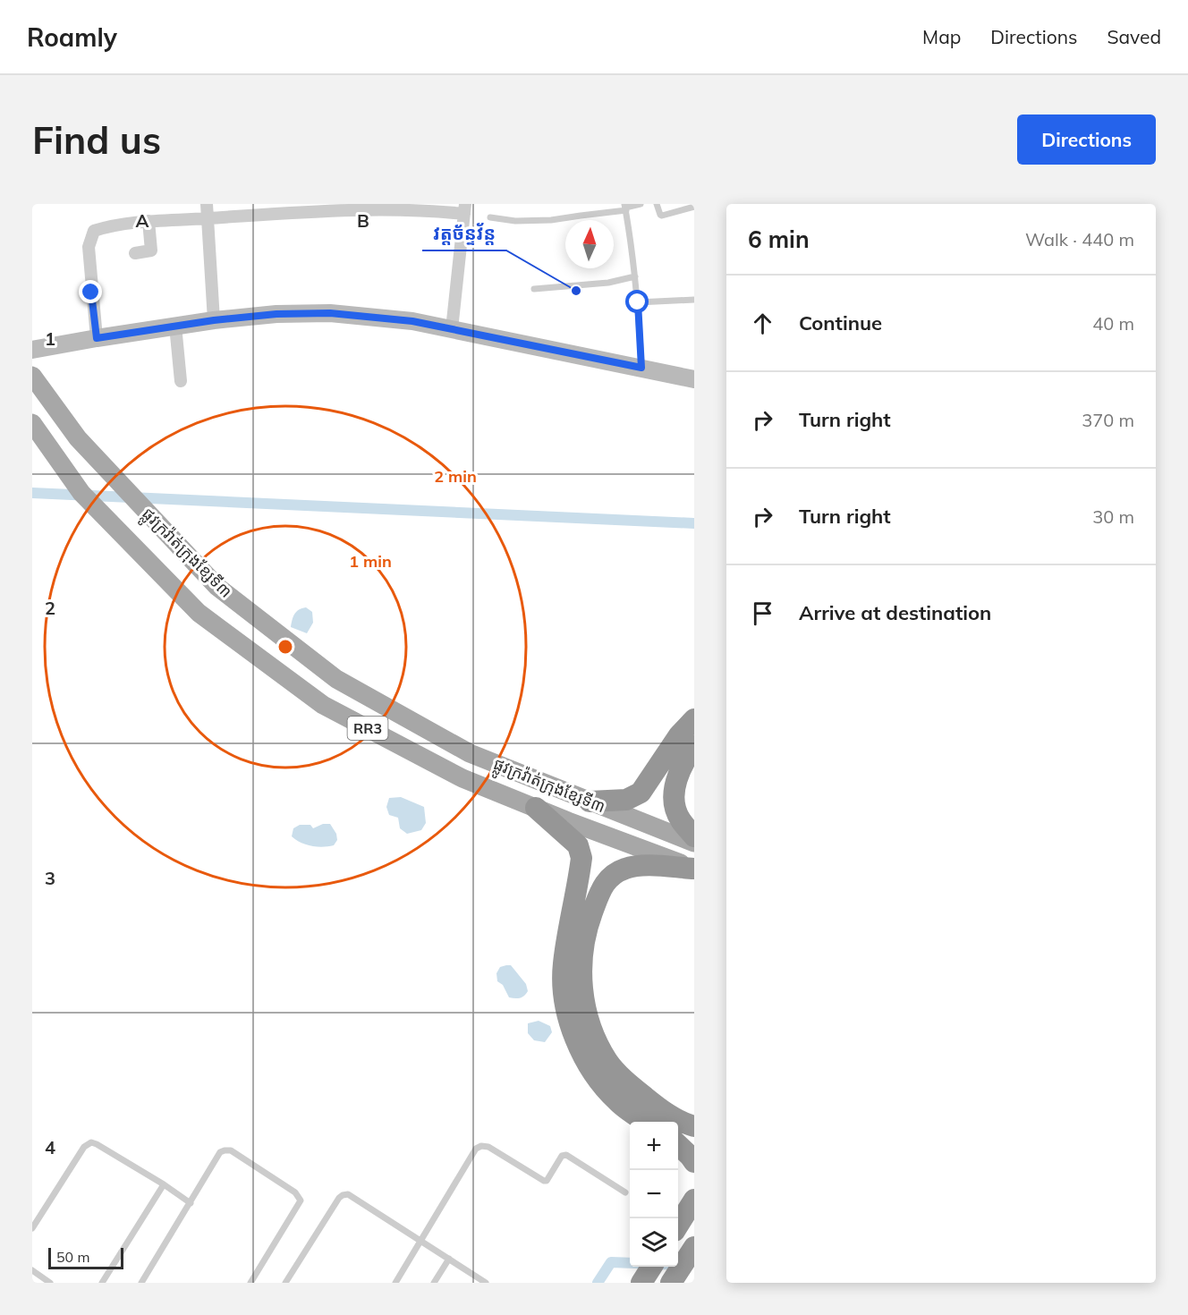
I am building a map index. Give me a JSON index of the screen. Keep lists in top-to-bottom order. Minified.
{"streets":{"main road":["ផ្លូវក្រវ៉ាត់ក្រុងខ្សែទី៣","RR3"]},"places":["វត្តច័ន្ទវ័ន្ត"],"scale_bar":"50 m","north":"top","page":{"header":"Roamly","nav":["Map","Directions","Saved"],"buttons":"Directions","title":"Find us","heading":["6 min","Walk · 440 m"],"list":[["Continue","40 m"],["Turn right","370 m"],["Turn right","30 m"],"Arrive at destination"],"map_buttons":["+","−"],"scale":"50 m"},"grid":{"columns":["A","B"],"rows":["1","2","3","4"]},"rings":["2 min","1 min"]}
